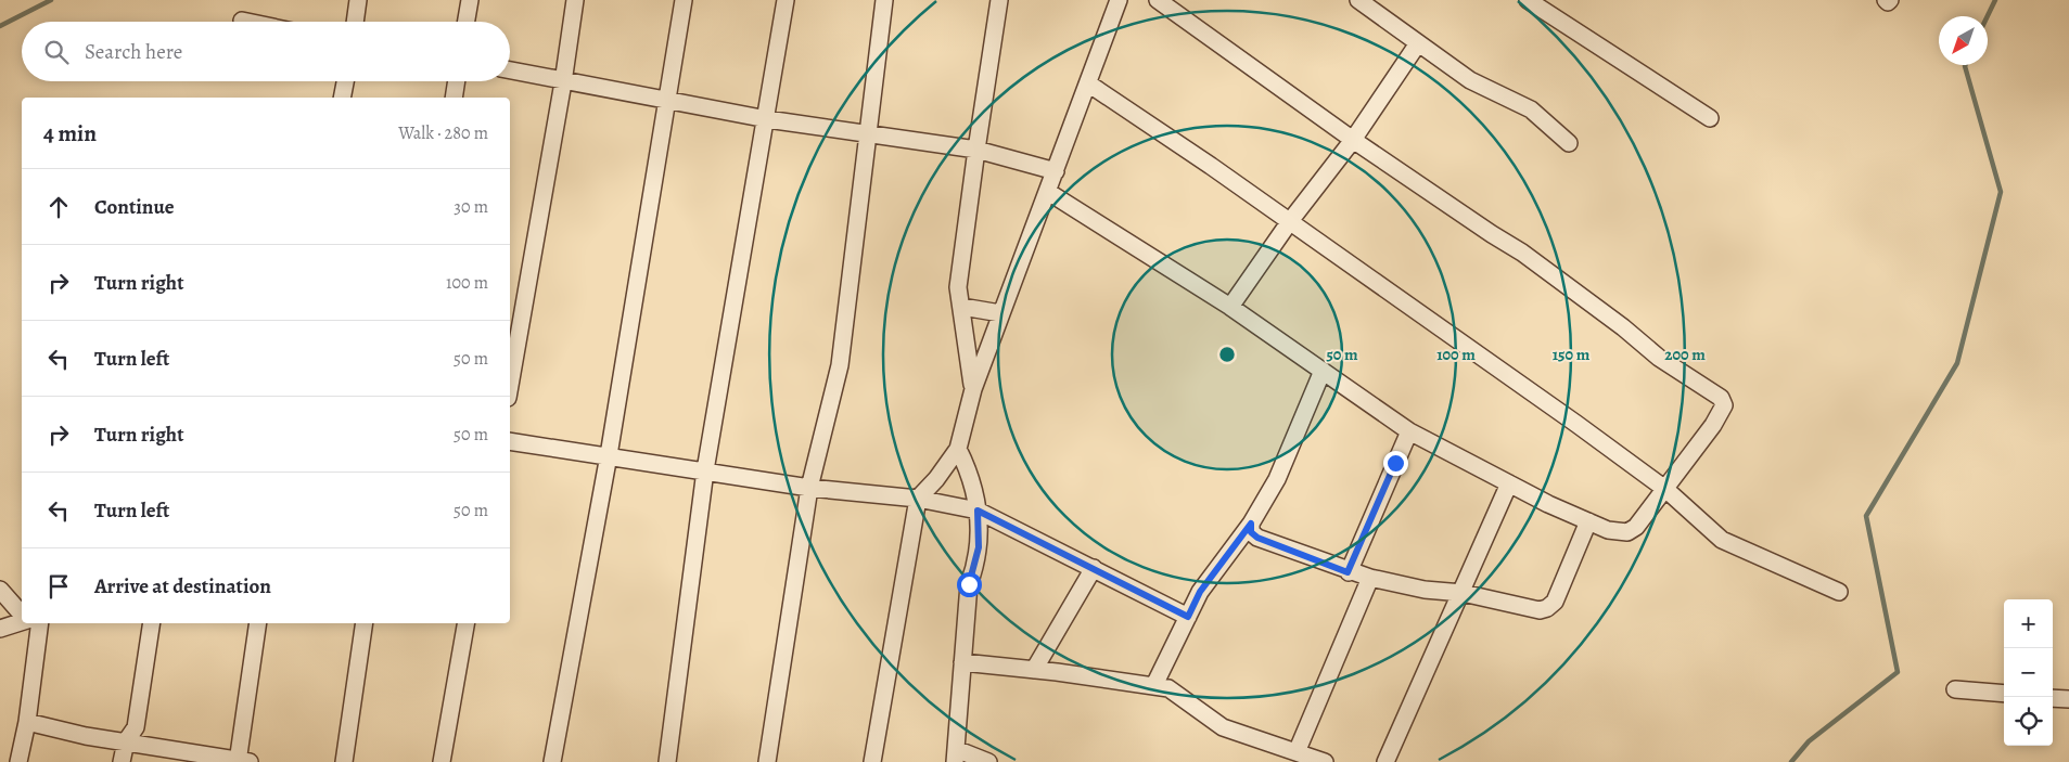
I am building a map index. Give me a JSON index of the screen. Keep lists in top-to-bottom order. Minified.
{"north":"bottom left","page":{"search":"Search here","heading":["4 min","Walk · 280 m"],"list":[["Continue","30 m"],["Turn right","100 m"],["Turn left","50 m"],["Turn right","50 m"],["Turn left","50 m"],"Arrive at destination"],"map_buttons":["+","−"]},"rings":["50 m","100 m","150 m","200 m"]}
